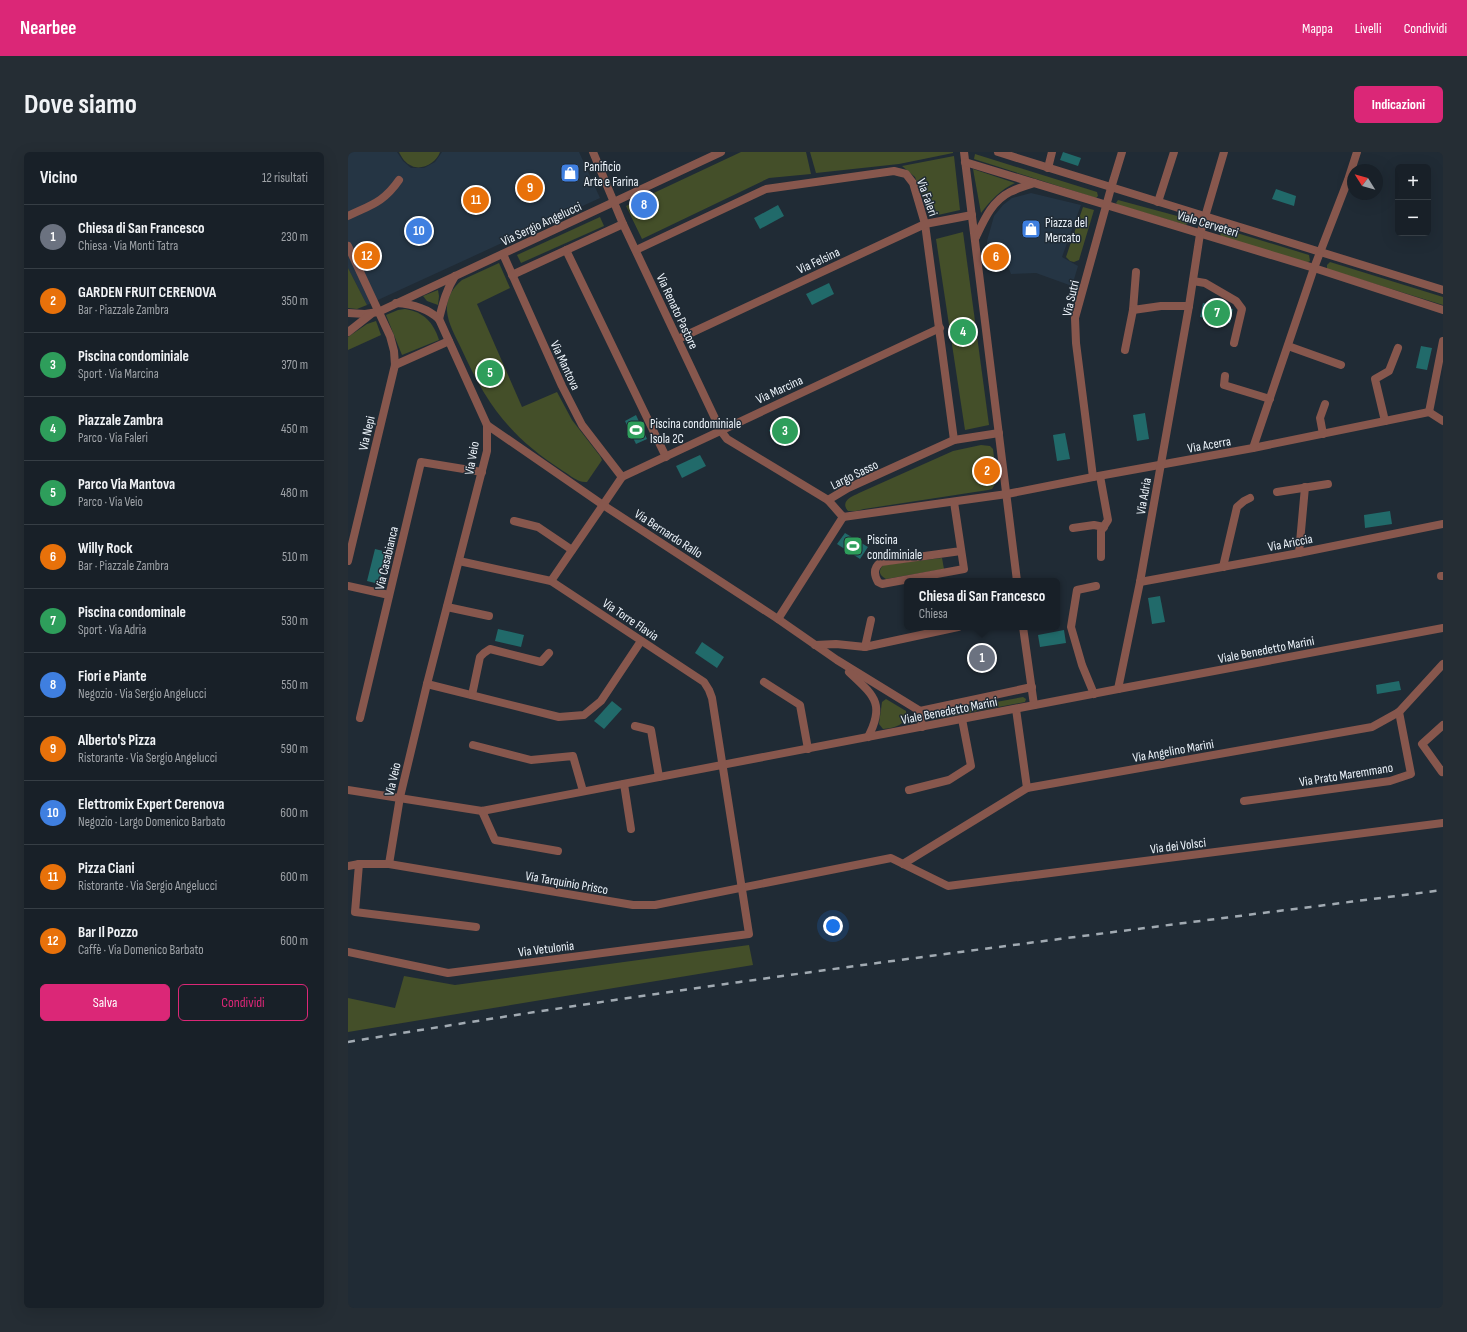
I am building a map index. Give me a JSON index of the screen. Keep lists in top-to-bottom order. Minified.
{"streets":{"street":["Via Faleri","Via Sergio Angelucci","Viale Cerveteri","Via Felsina","Via Sutri","Via Renato Pastore","Via Mantova","Via Marcina","Via Nepi","Via Acerra","Via Veio","Largo Sasso","Via Adria","Via Bernardo Rallo","Via Ariccia","Via Casabianca","Via Torre Flavia","Viale Benedetto Marini","Via Angelino Marini","Via Prato Maremmano","Via dei Volsci","Via Tarquinio Prisco","Via Vetulonia"]},"crossings":[["Via Faleri","Via Felsina"],["Via Faleri","Via Renato Pastore"],["Via Faleri","Via Marcina"],["Via Faleri","Largo Sasso"],["Via Sergio Angelucci","Via Renato Pastore"],["Via Sergio Angelucci","Via Mantova"],["Via Sergio Angelucci","Via Nepi"],["Viale Cerveteri","Via Sutri"],["Viale Cerveteri","Via Adria"],["Via Felsina","Via Renato Pastore"],["Via Sutri","Via Acerra"],["Via Renato Pastore","Via Marcina"],["Via Mantova","Via Marcina"],["Via Marcina","Via Bernardo Rallo"],["Via Marcina","Via Torre Flavia"],["Via Acerra","Via Adria"],["Via Veio","Via Bernardo Rallo"],["Via Veio","Via Casabianca"],["Via Veio","Via Torre Flavia"],["Via Veio","Viale Benedetto Marini"],["Via Veio","Via Tarquinio Prisco"],["Via Adria","Via Ariccia"],["Via Adria","Viale Benedetto Marini"],["Via Bernardo Rallo","Viale Benedetto Marini"],["Via Torre Flavia","Viale Benedetto Marini"],["Via Torre Flavia","Via Tarquinio Prisco"],["Via Torre Flavia","Via Vetulonia"],["Via Angelino Marini","Via Prato Maremmano"],["Via Angelino Marini","Via dei Volsci"],["Via Angelino Marini","Via Tarquinio Prisco"],["Via dei Volsci","Via Tarquinio Prisco"]],"places":{"shop":["Panificio Arte e Farina","Piazza del Mercato"],"sports":["Piscina condominiale Isola 2C","Piscina condiminiale"]},"north":"top left","page":{"header":"Nearbee","nav":["Mappa","Livelli","Condividi"],"buttons":["Indicazioni",["Salva","Condividi"]],"title":"Dove siamo","heading":["Vicino","12 risultati"],"map_buttons":["+","−"],"pins":["9","11","8","10","12","6","7","4","5","3","2","1"],"list":[{"mark":"1","name":"Chiesa di San Francesco","note":"Chiesa · Via Monti Tatra","value":"230 m"},{"mark":"2","name":"GARDEN FRUIT CERENOVA","note":"Bar · Piazzale Zambra","value":"350 m"},{"mark":"3","name":"Piscina condominiale","note":"Sport · Via Marcina","value":"370 m"},{"mark":"4","name":"Piazzale Zambra","note":"Parco · Via Faleri","value":"450 m"},{"mark":"5","name":"Parco Via Mantova","note":"Parco · Via Veio","value":"480 m"},{"mark":"6","name":"Willy Rock","note":"Bar · Piazzale Zambra","value":"510 m"},{"mark":"7","name":"Piscina condominale","note":"Sport · Via Adria","value":"530 m"},{"mark":"8","name":"Fiori e Piante","note":"Negozio · Via Sergio Angelucci","value":"550 m"},{"mark":"9","name":"Alberto's Pizza","note":"Ristorante · Via Sergio Angelucci","value":"590 m"},{"mark":"10","name":"Elettromix Expert Cerenova","note":"Negozio · Largo Domenico Barbato","value":"600 m"},{"mark":"11","name":"Pizza Ciani","note":"Ristorante · Via Sergio Angelucci","value":"600 m"},{"mark":"12","name":"Bar Il Pozzo","note":"Caffè · Via Domenico Barbato","value":"600 m"}],"popup":["Chiesa di San Francesco","Chiesa"]}}
